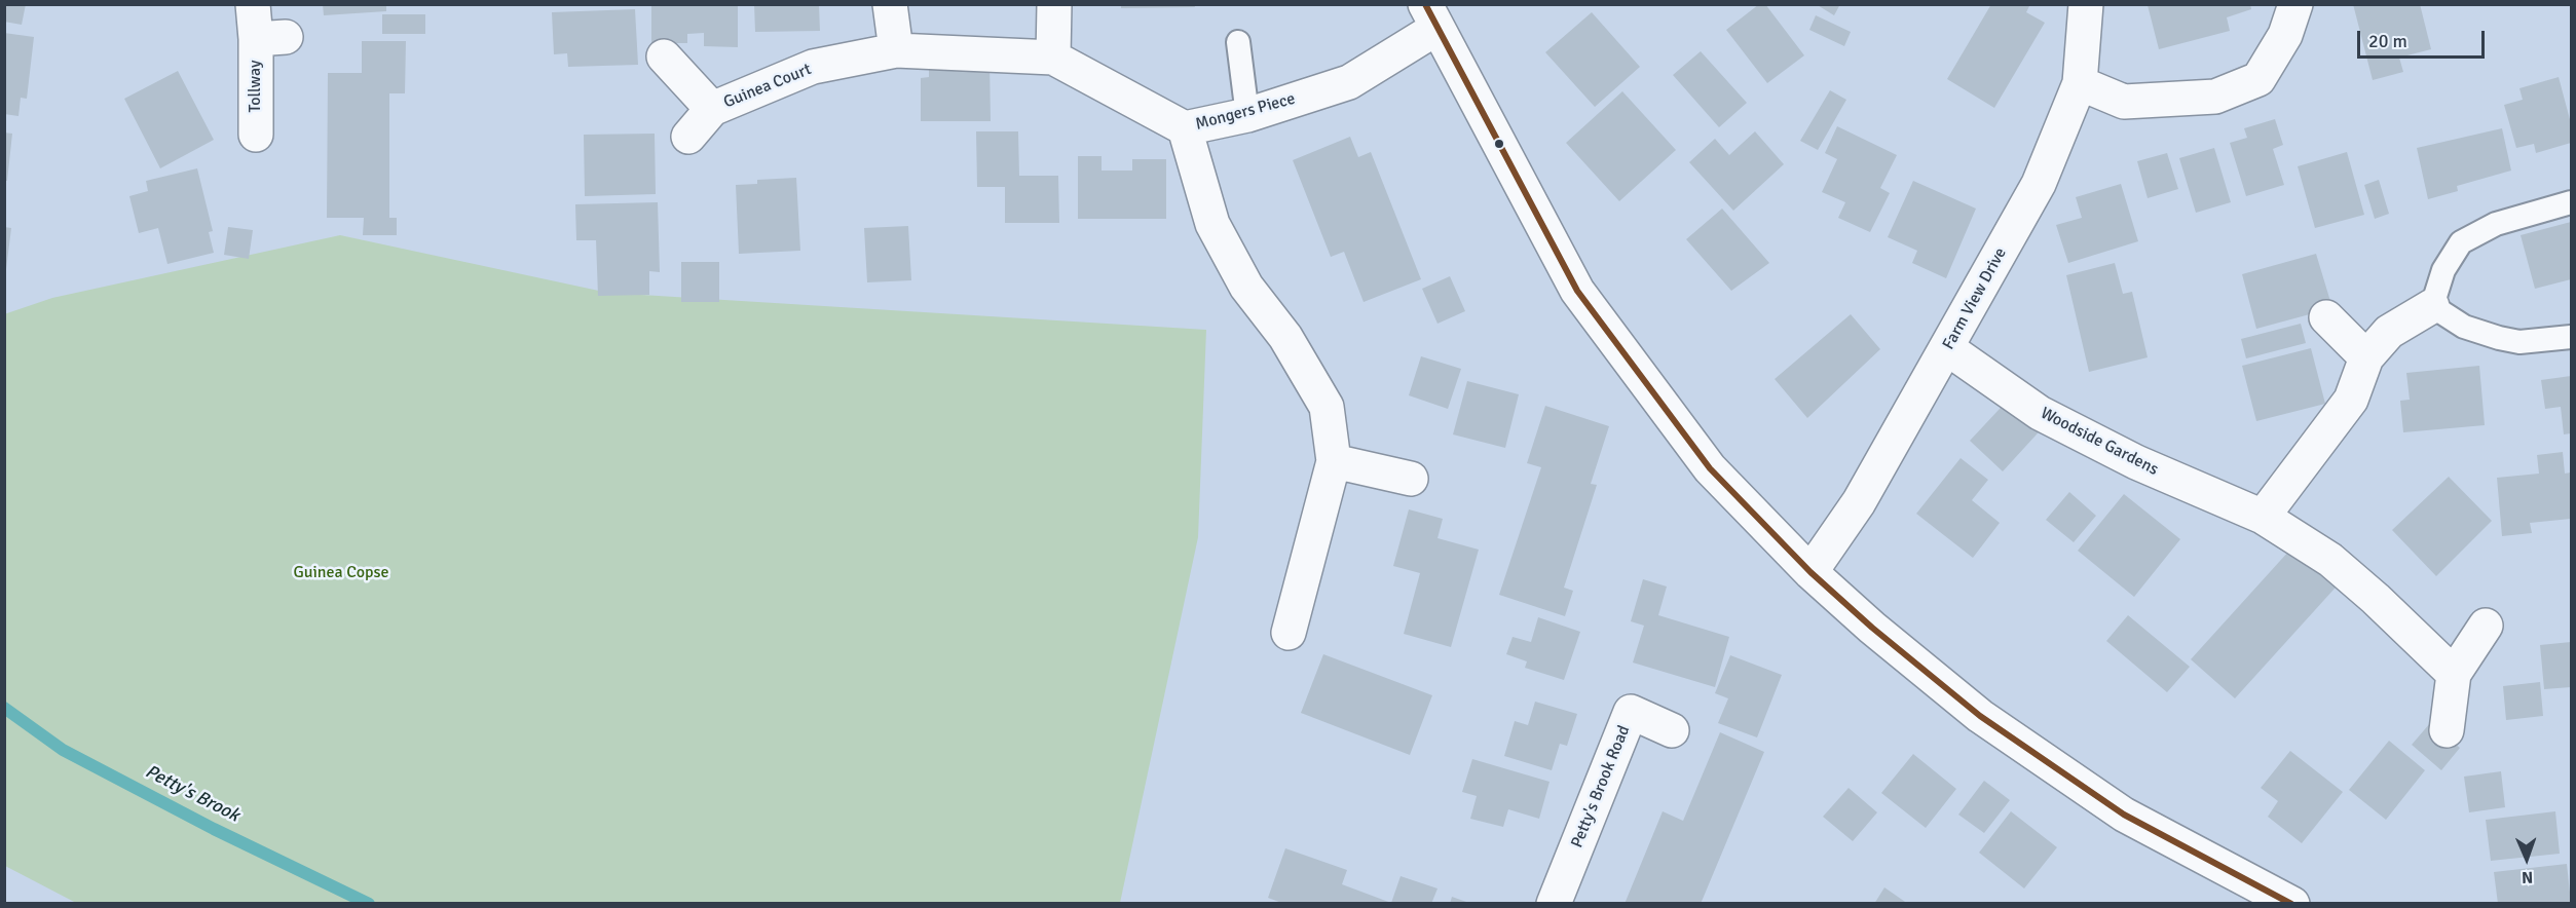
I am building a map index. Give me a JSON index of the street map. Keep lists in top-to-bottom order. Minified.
{"streets":{"street":["Tollway","Guinea Court","Mongers Piece","Farm View Drive","Woodside Gardens","Petty's Brook Road"]},"crossings":[["Guinea Court","Mongers Piece"],["Farm View Drive","Woodside Gardens"]],"water":["Petty's Brook"],"parks":["Guinea Copse"],"scale_bar":"20 m","north":"bottom"}
